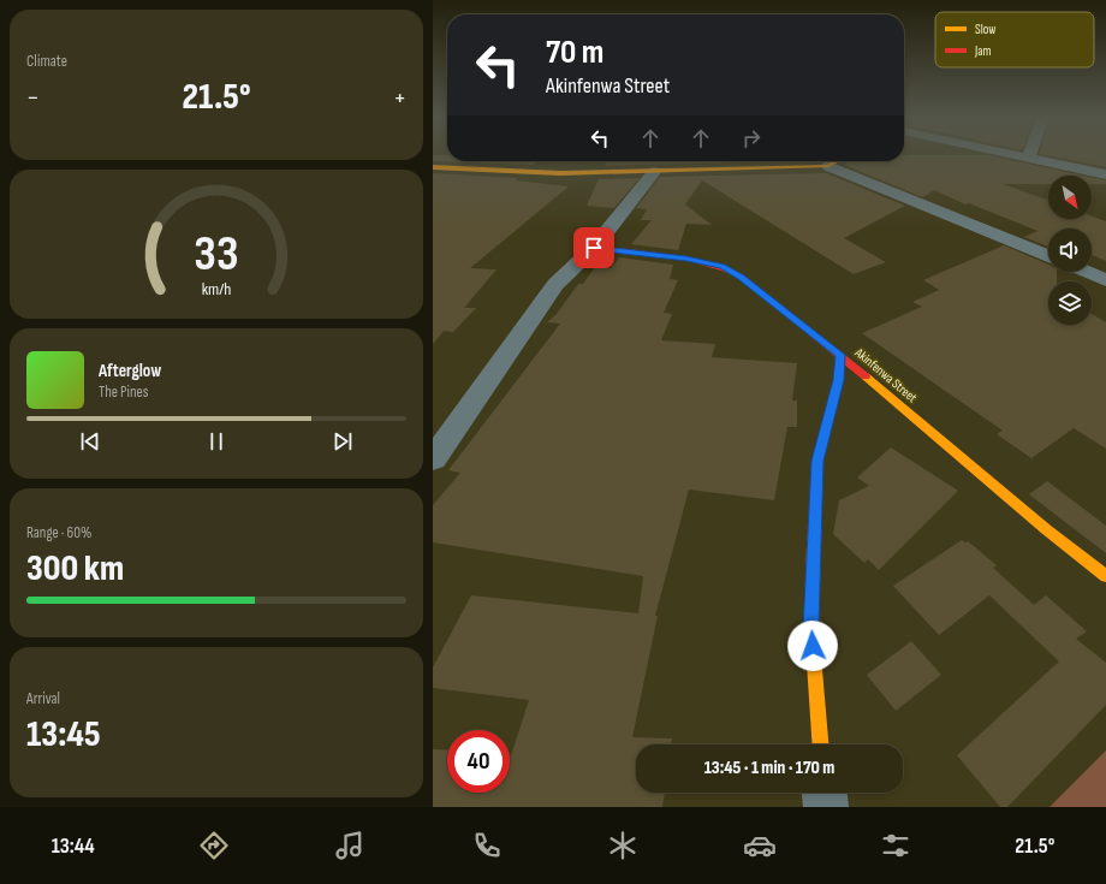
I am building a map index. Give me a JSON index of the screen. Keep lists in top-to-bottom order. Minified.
{"streets":{"street":["Akinfenwa Street"]},"legend":["Slow","Jam"],"north":"bottom right","page":{"tile":["Climate",["Range · 60%","300 km"],["Arrival","13:45"]],"turn":["70 m","Akinfenwa Street"],"heat":["−","21.5°","+"],"song":["Afterglow","The Pines"],"limit":"40","trip":"13:45 · 1 min · 170 m","tabs":["13:44","21.5°"],"gauge":["33","km/h"]}}
